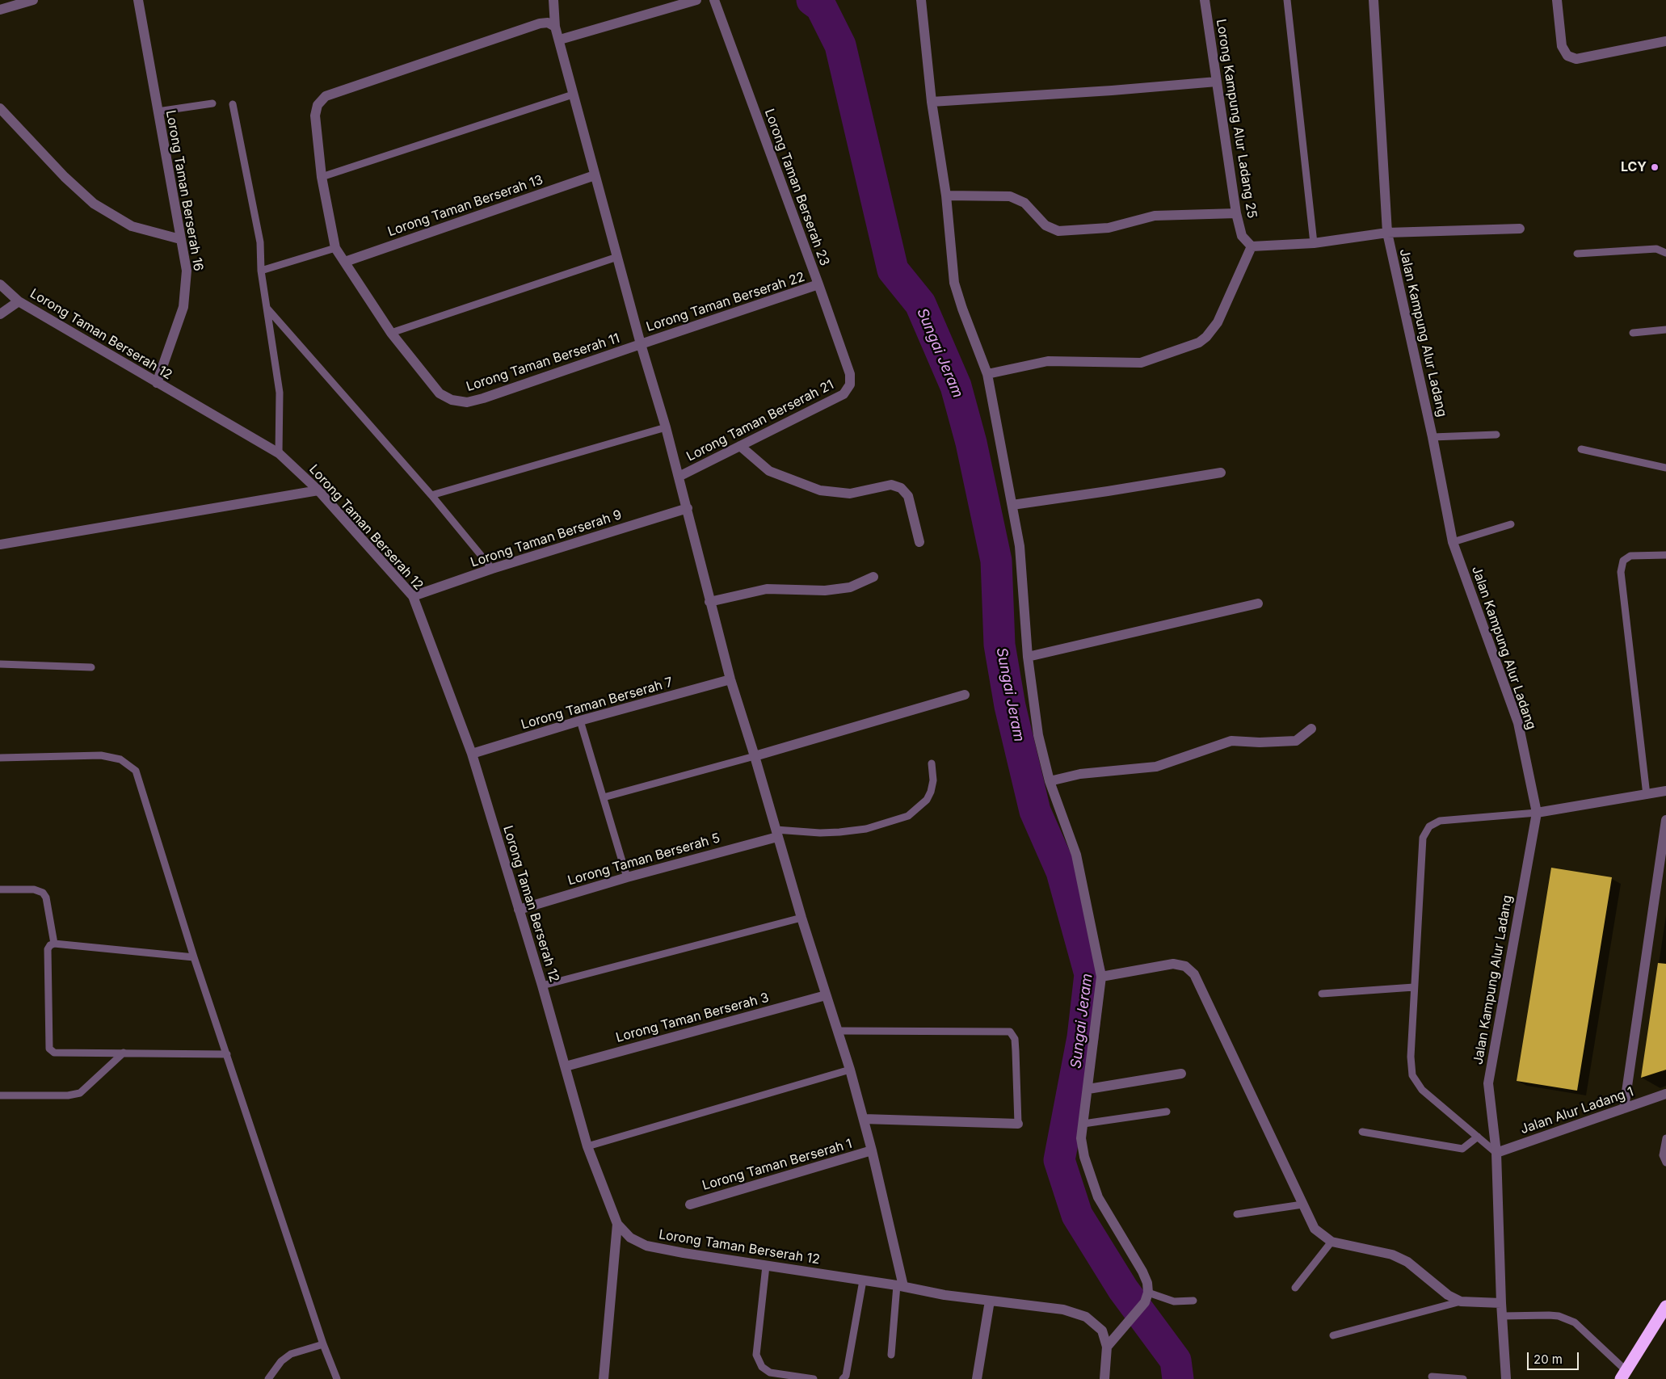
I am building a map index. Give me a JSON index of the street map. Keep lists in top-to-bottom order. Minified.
{"streets":{"street":["Lorong Kampung Alur Ladang 25","Lorong Taman Berserah 23","Lorong Taman Berserah 16","Lorong Taman Berserah 13","Lorong Taman Berserah 22","Jalan Kampung Alur Ladang","Lorong Taman Berserah 12","Lorong Taman Berserah 11","Lorong Taman Berserah 21","Lorong Taman Berserah 9","Lorong Taman Berserah 7","Lorong Taman Berserah 5","Lorong Taman Berserah 3","Jalan Alur Ladang 1","Lorong Taman Berserah 1"]},"crossings":[["Lorong Taman Berserah 23","Lorong Taman Berserah 22"],["Lorong Taman Berserah 23","Lorong Taman Berserah 21"],["Lorong Taman Berserah 16","Lorong Taman Berserah 12"],["Lorong Taman Berserah 13","Lorong Taman Berserah 11"],["Lorong Taman Berserah 22","Lorong Taman Berserah 11"],["Jalan Kampung Alur Ladang","Jalan Alur Ladang 1"],["Lorong Taman Berserah 12","Lorong Taman Berserah 9"],["Lorong Taman Berserah 12","Lorong Taman Berserah 7"],["Lorong Taman Berserah 12","Lorong Taman Berserah 5"],["Lorong Taman Berserah 12","Lorong Taman Berserah 3"]],"water":["Sungai Jeram"],"places":["LCY"],"scale_bar":"20 m"}
